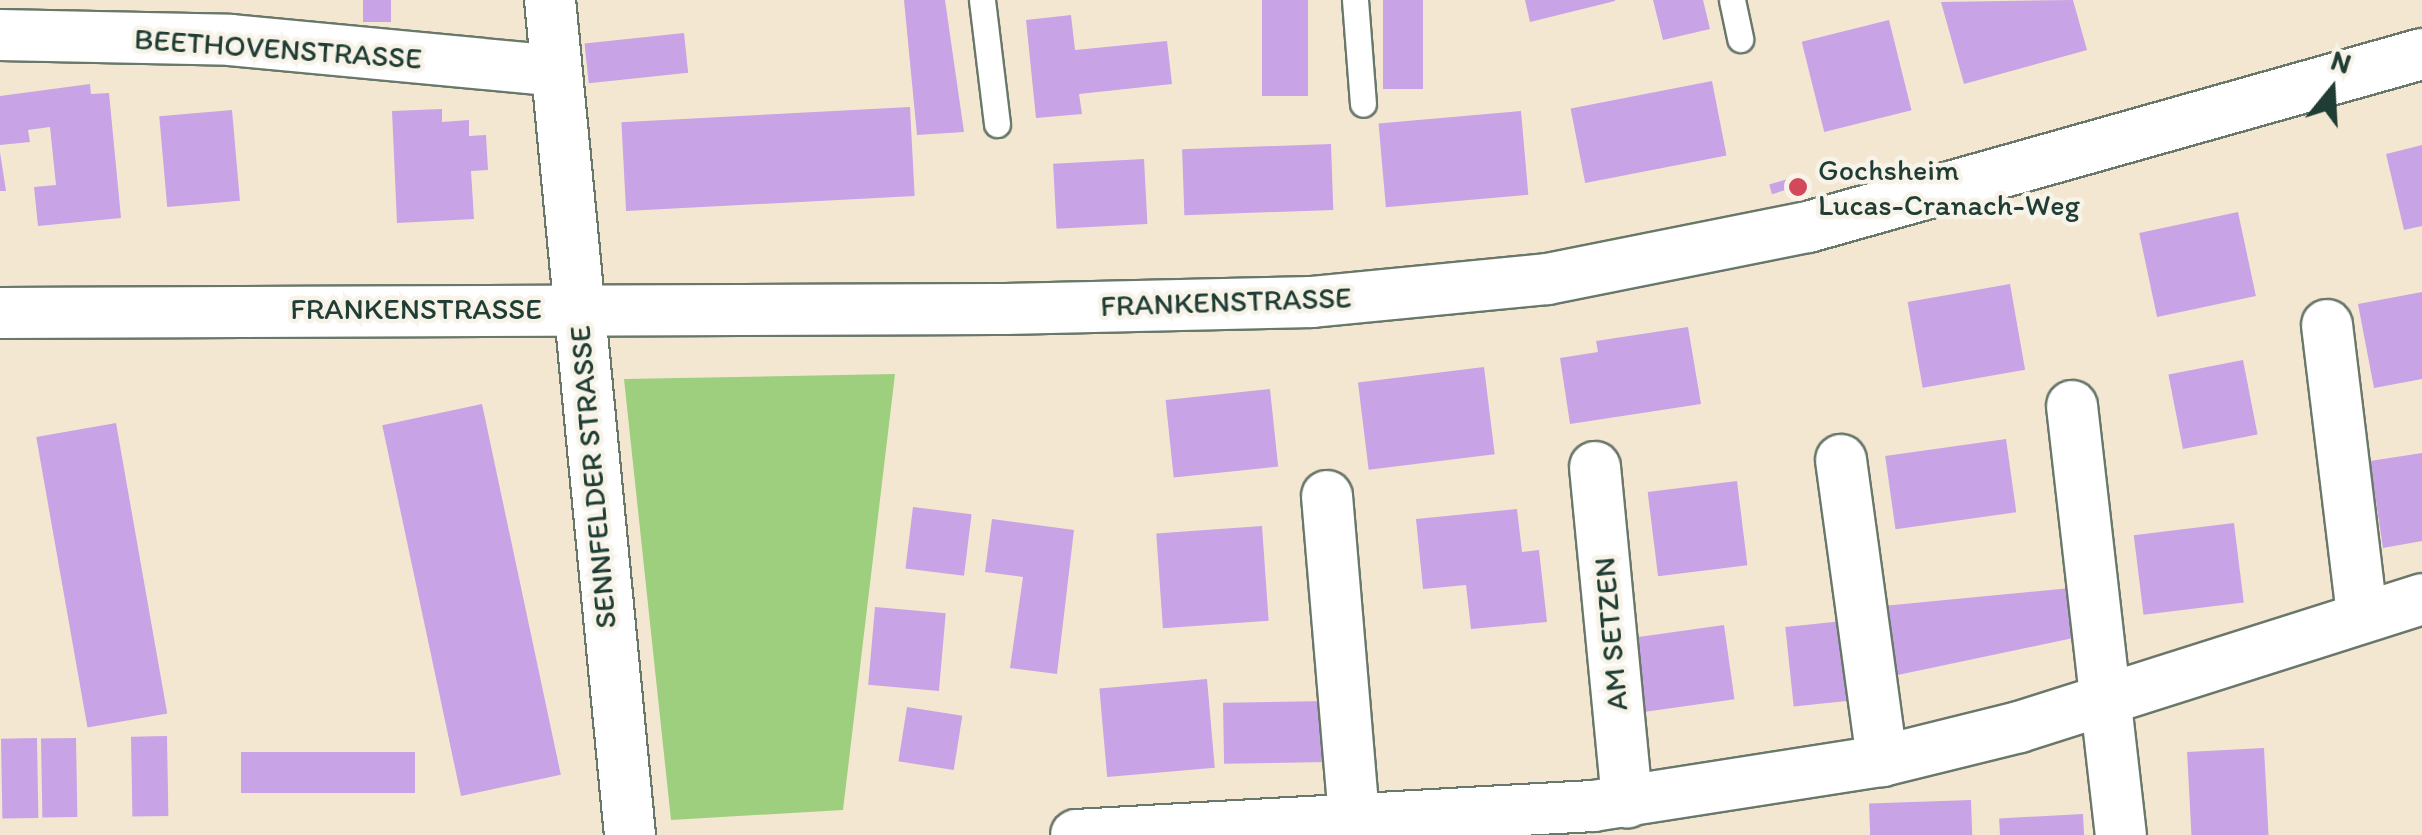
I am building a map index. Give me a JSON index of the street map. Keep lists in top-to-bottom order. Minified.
{"streets":{"street":["BEETHOVENSTRASSE","FRANKENSTRASSE","SENNFELDER STRASSE","AM SETZEN"]},"crossings":[["BEETHOVENSTRASSE","SENNFELDER STRASSE"],["FRANKENSTRASSE","SENNFELDER STRASSE"]],"places":["Gochsheim Lucas-Cranach-Weg"],"north":"top"}
